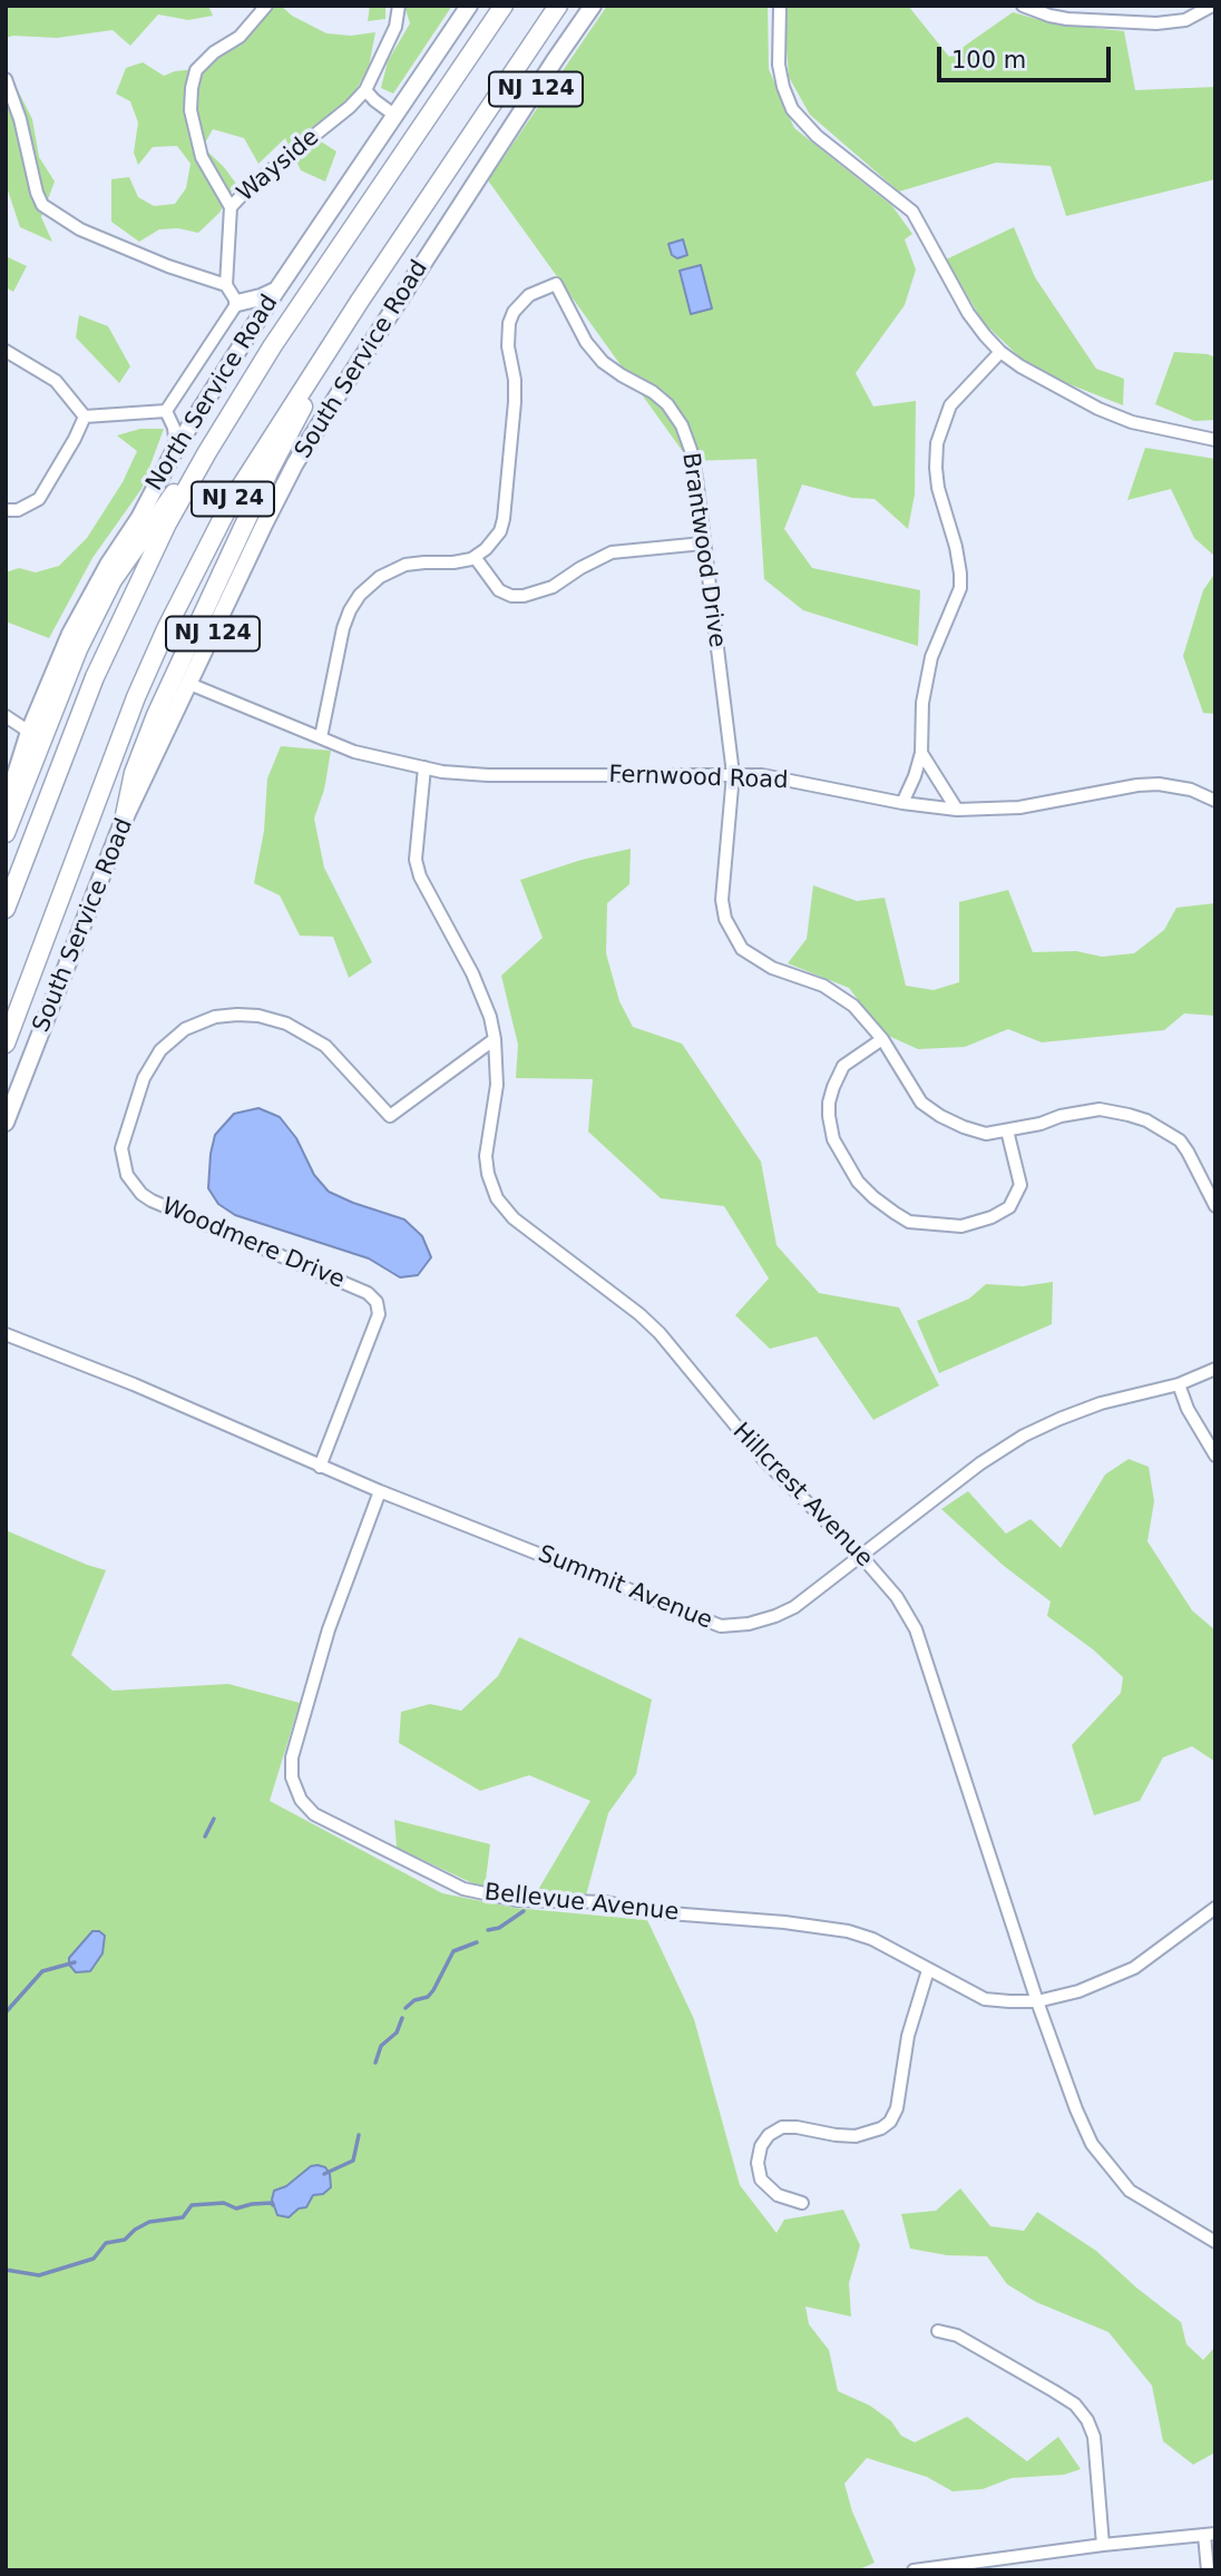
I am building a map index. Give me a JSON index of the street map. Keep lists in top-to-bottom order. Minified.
{"streets":{"highway":["NJ 24"],"main road":["NJ 124","South Service Road","North Service Road"],"street":["Wayside","Brantwood Drive","Fernwood Road","Woodmere Drive","Hillcrest Avenue","Summit Avenue","Bellevue Avenue"]},"crossings":[["South Service Road","Fernwood Road"],["Brantwood Drive","Fernwood Road"],["Fernwood Road","Hillcrest Avenue"],["Woodmere Drive","Hillcrest Avenue"],["Woodmere Drive","Summit Avenue"],["Hillcrest Avenue","Summit Avenue"],["Hillcrest Avenue","Bellevue Avenue"],["Summit Avenue","Bellevue Avenue"]],"scale_bar":"100 m"}
